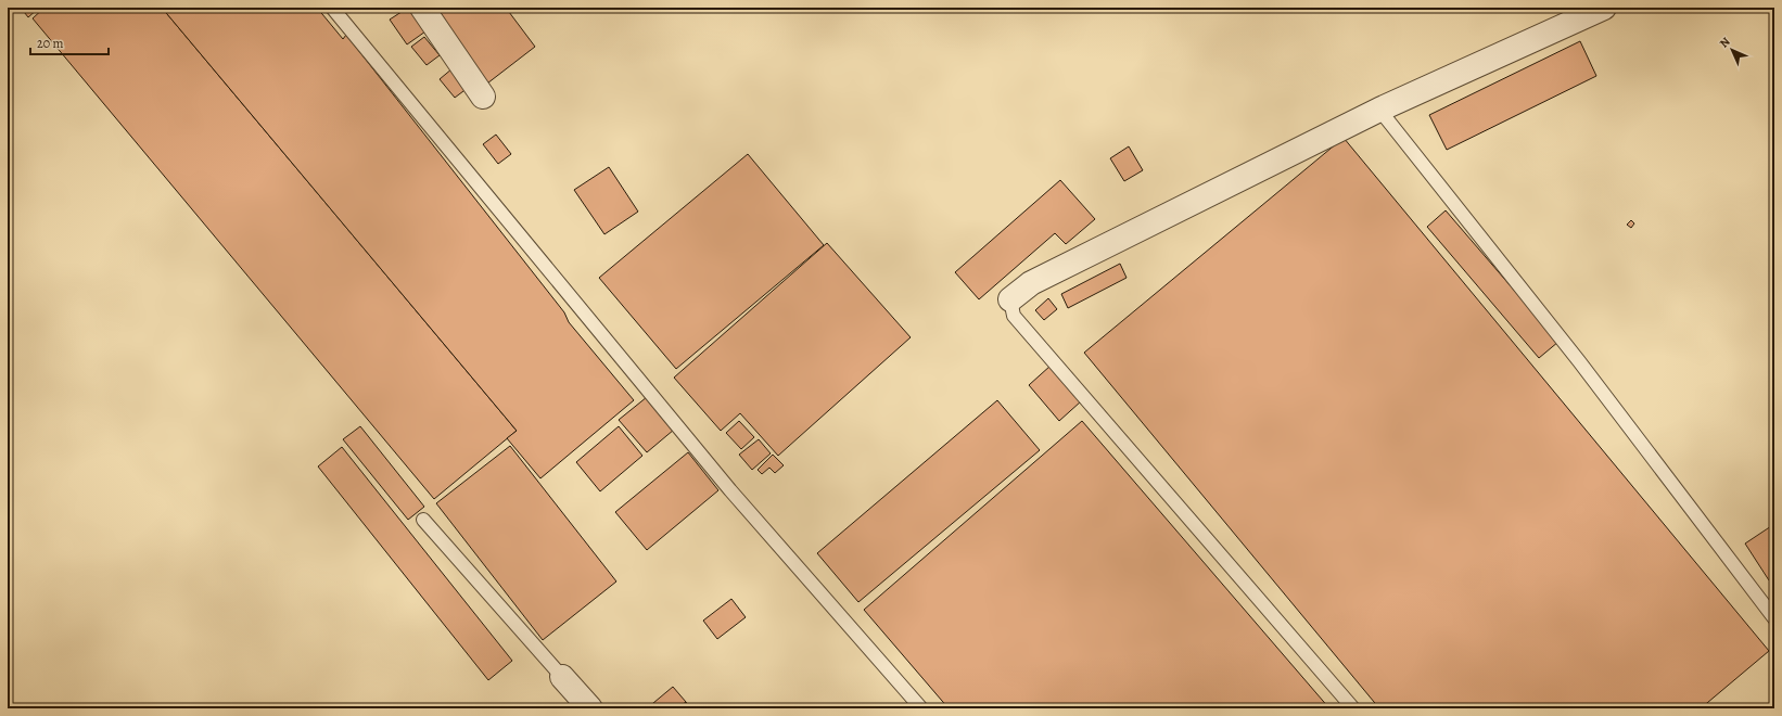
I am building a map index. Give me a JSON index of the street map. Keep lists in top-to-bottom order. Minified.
{"scale_bar":"20 m","north":"top left"}
